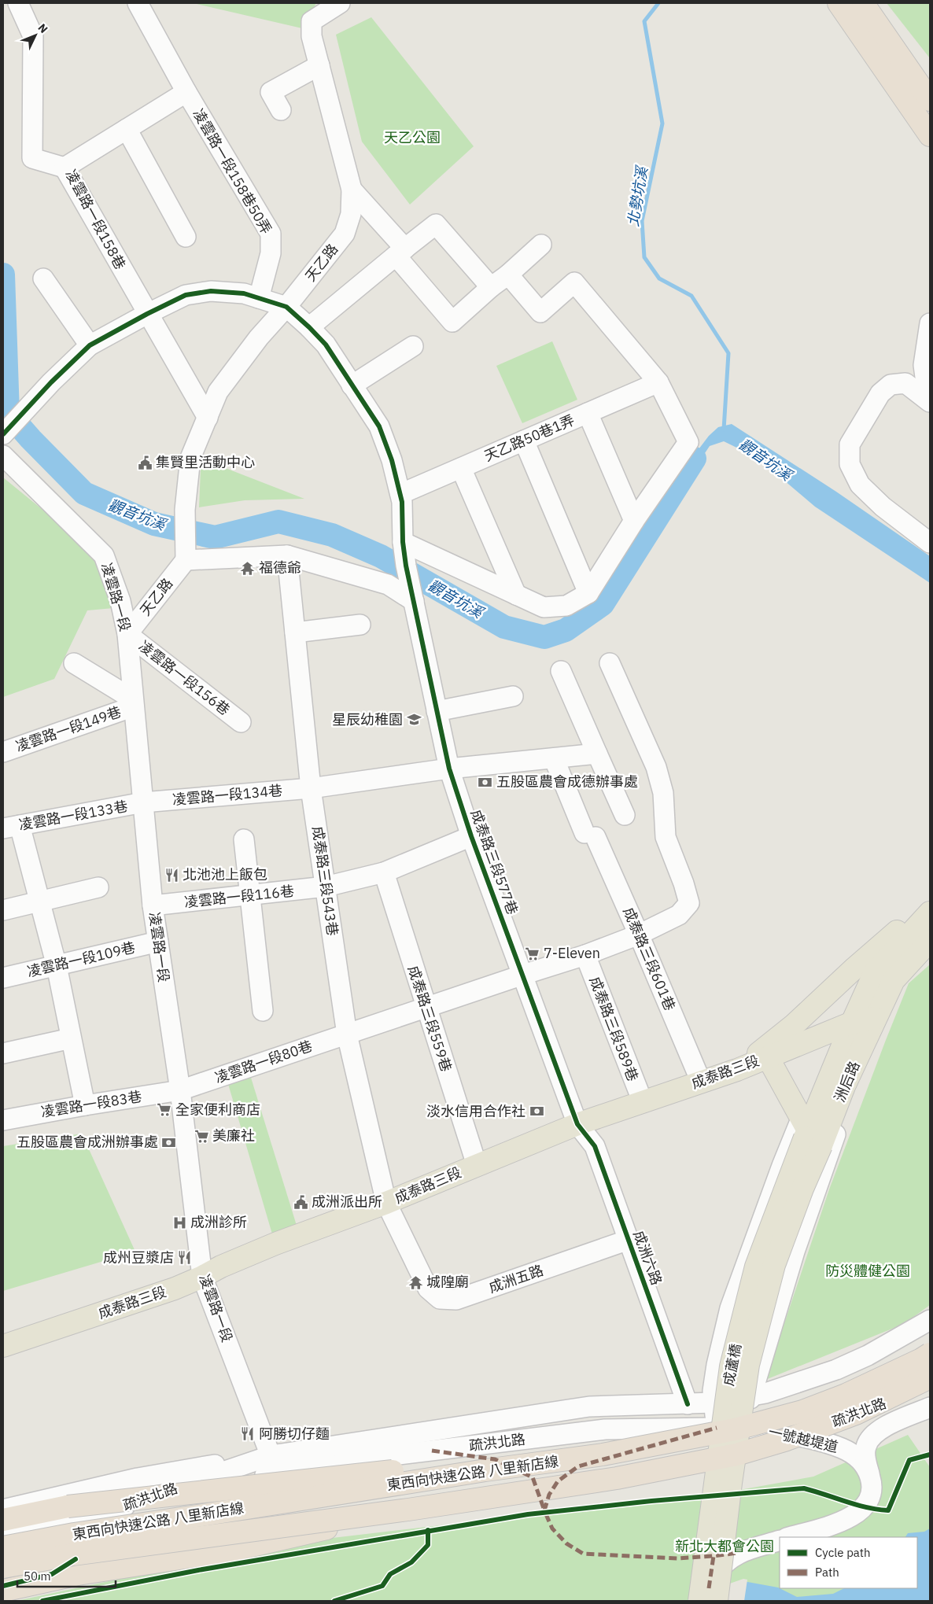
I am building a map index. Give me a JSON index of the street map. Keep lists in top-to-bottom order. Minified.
{"streets":{"highway":["東西向快速公路 八里新店線"],"main road":["成泰路三段","洲后路","成蘆橋"],"street":["凌雲路一段158巷50弄","凌雲路一段158巷","天乙路","天乙路50巷1弄","凌雲路一段","凌雲路一段156巷","凌雲路一段149巷","凌雲路一段134巷","凌雲路一段133巷","成泰路三段577巷","成泰路三段543巷","凌雲路一段116巷","成泰路三段601巷","凌雲路一段109巷","成泰路三段559巷","成泰路三段589巷","凌雲路一段80巷","凌雲路一段83巷","成洲六路","成洲五路","疏洪北路","一號越堤道"]},"crossings":[["凌雲路一段158巷50弄","凌雲路一段158巷"],["凌雲路一段158巷","天乙路"],["天乙路","凌雲路一段"],["天乙路","凌雲路一段156巷"],["凌雲路一段","凌雲路一段156巷"],["凌雲路一段","凌雲路一段149巷"],["凌雲路一段","凌雲路一段134巷"],["凌雲路一段","凌雲路一段133巷"],["凌雲路一段","凌雲路一段116巷"],["凌雲路一段","凌雲路一段109巷"],["凌雲路一段","凌雲路一段80巷"],["凌雲路一段","成泰路三段"],["凌雲路一段","凌雲路一段83巷"],["凌雲路一段","疏洪北路"],["凌雲路一段134巷","凌雲路一段133巷"],["凌雲路一段134巷","成泰路三段577巷"],["凌雲路一段134巷","成泰路三段543巷"],["凌雲路一段134巷","成泰路三段601巷"],["成泰路三段577巷","凌雲路一段116巷"],["成泰路三段577巷","凌雲路一段80巷"],["成泰路三段577巷","成泰路三段"],["成泰路三段577巷","成洲六路"],["成泰路三段543巷","凌雲路一段116巷"],["成泰路三段543巷","凌雲路一段80巷"],["成泰路三段543巷","成泰路三段"],["成泰路三段543巷","成洲五路"],["凌雲路一段116巷","成泰路三段559巷"],["成泰路三段601巷","凌雲路一段80巷"],["成泰路三段601巷","成泰路三段"],["成泰路三段559巷","凌雲路一段80巷"],["成泰路三段559巷","成泰路三段"],["成泰路三段589巷","凌雲路一段80巷"],["成泰路三段589巷","成泰路三段"],["凌雲路一段80巷","凌雲路一段83巷"],["成泰路三段","洲后路"],["成泰路三段","成洲六路"],["成泰路三段","成洲五路"],["洲后路","成蘆橋"],["成洲六路","成洲五路"],["成洲六路","疏洪北路"],["疏洪北路","一號越堤道"]],"water":["北勢坑溪","觀音坑溪"],"parks":["天乙公園","防災體健公園","新北大都會公園"],"places":{"public building":["集賢里活動中心","成洲派出所"],"temple":["福德爺","城隍廟"],"school or university":["星辰幼稚園"],"bank":["五股區農會成德辦事處","淡水信用合作社","五股區農會成洲辦事處"],"restaurant":["北池池上飯包","成州豆漿店","阿勝切仔麵"],"supermarket":["7-Eleven","全家便利商店","美廉社"],"hospital":["成洲診所"]},"legend":["Cycle path","Path"],"scale_bar":"50 m","north":"top right"}
